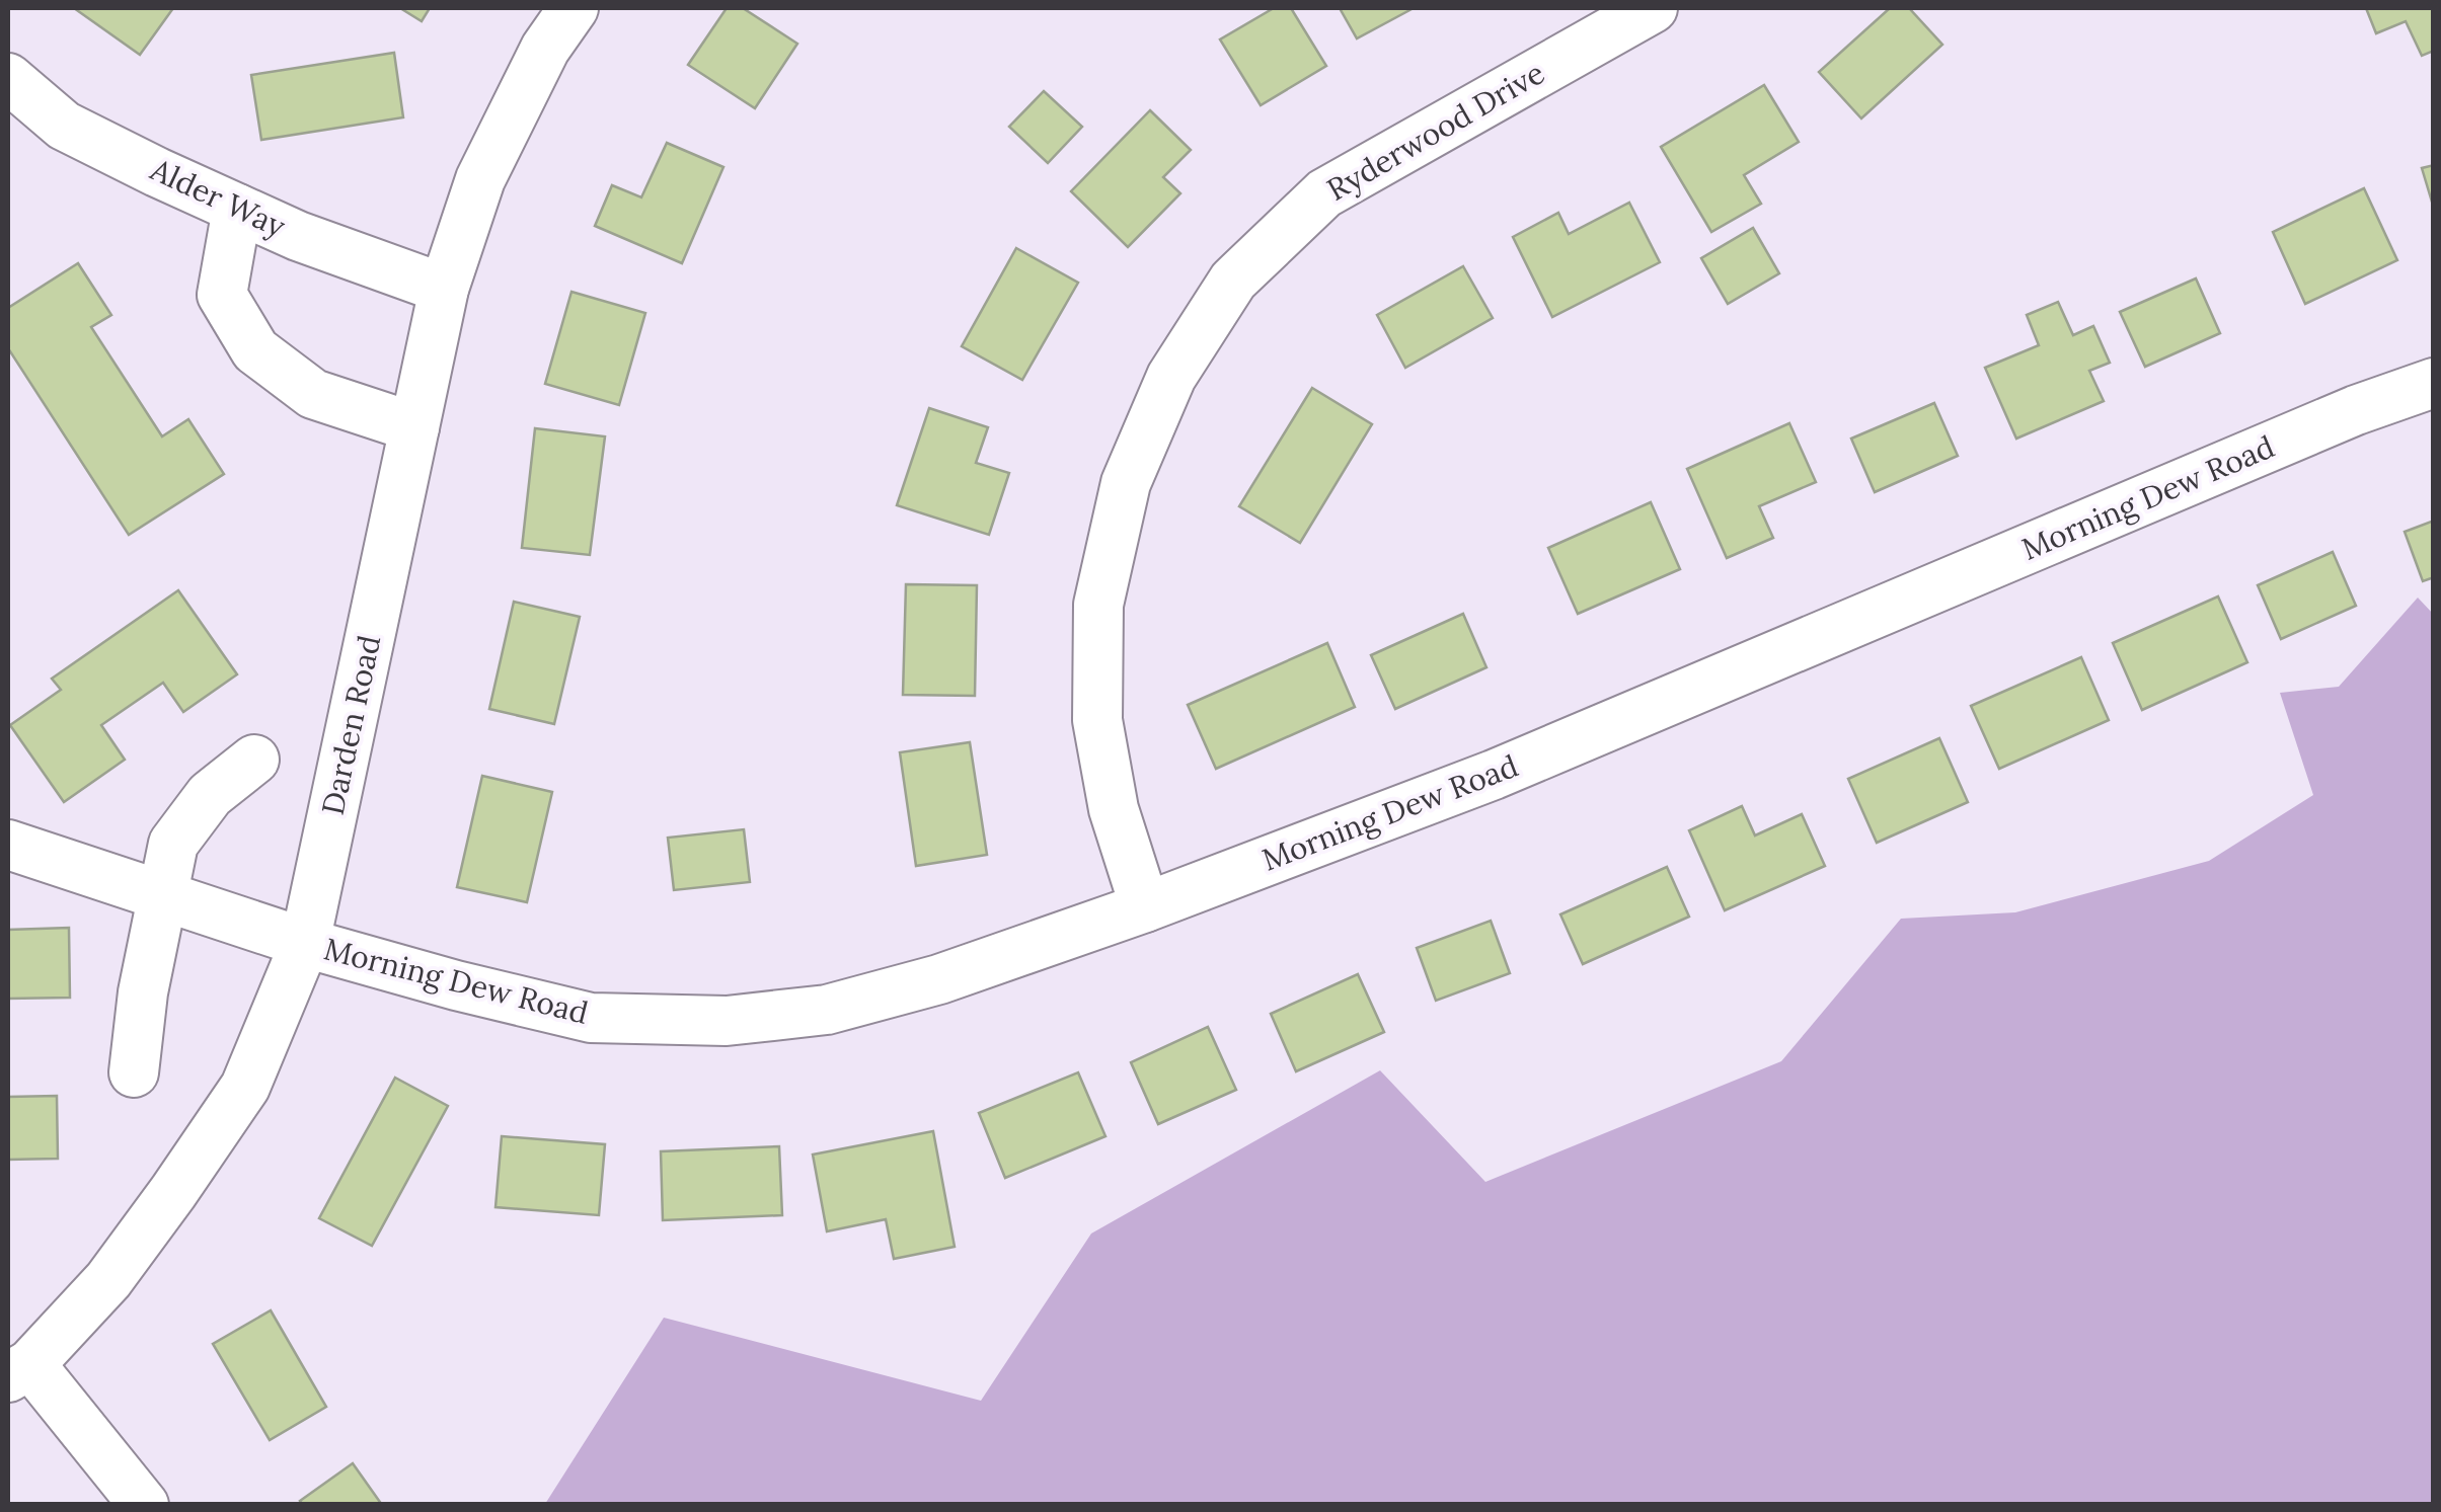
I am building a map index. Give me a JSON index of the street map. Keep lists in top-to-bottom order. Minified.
{"streets":{"street":["Ryderwood Drive","Alder Way","Morning Dew Road","Darden Road"]},"crossings":[["Ryderwood Drive","Morning Dew Road"],["Alder Way","Darden Road"],["Morning Dew Road","Darden Road"]]}
